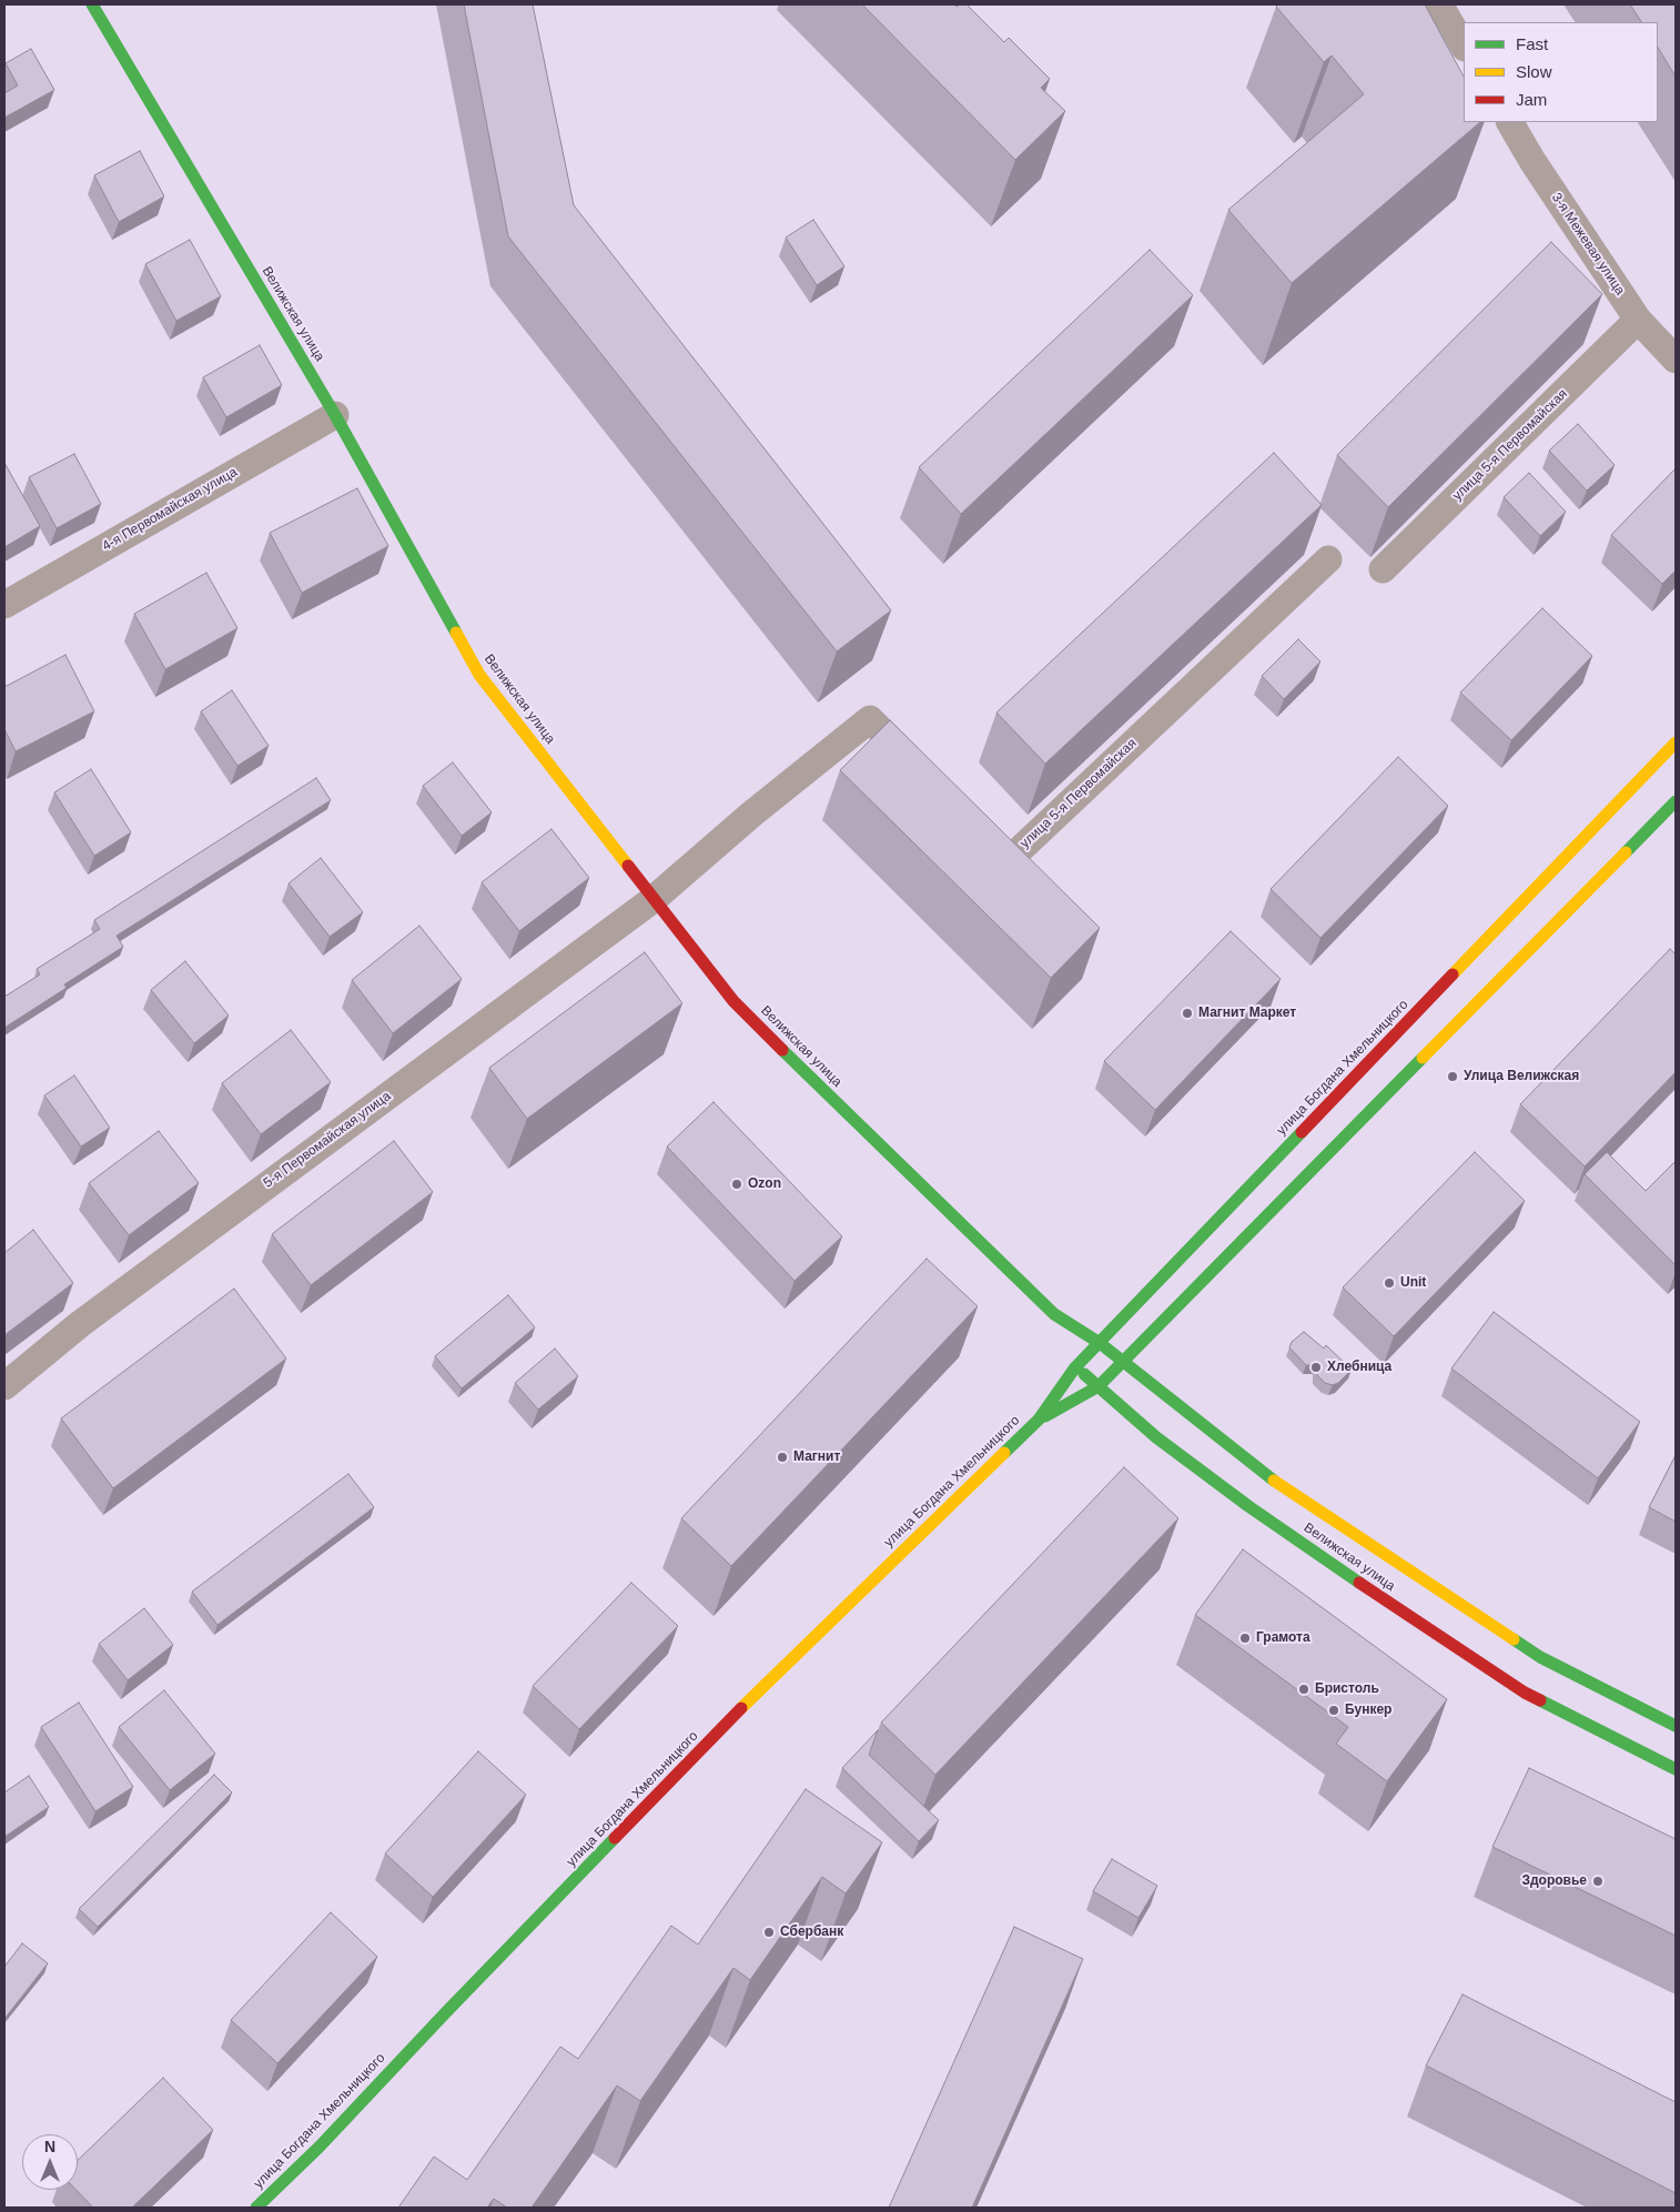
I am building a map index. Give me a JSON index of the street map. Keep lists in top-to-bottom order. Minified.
{"streets":{"main road":["Велижская улица","улица Богдана Хмельницкого"],"street":["3-я Межевая улица","улица 5-я Первомайская","4-я Первомайская улица","5-я Первомайская улица"]},"crossings":[["3-я Межевая улица","улица 5-я Первомайская"],["Велижская улица","4-я Первомайская улица"],["Велижская улица","улица Богдана Хмельницкого"],["Велижская улица","5-я Первомайская улица"]],"places":["Магнит Маркет","Улица Велижская","Ozon","Unit","Хлебница","Магнит","Грамота","Бристоль","Бункер","Здоровье","Сбербанк"],"legend":["Fast","Slow","Jam"],"north":"top"}
